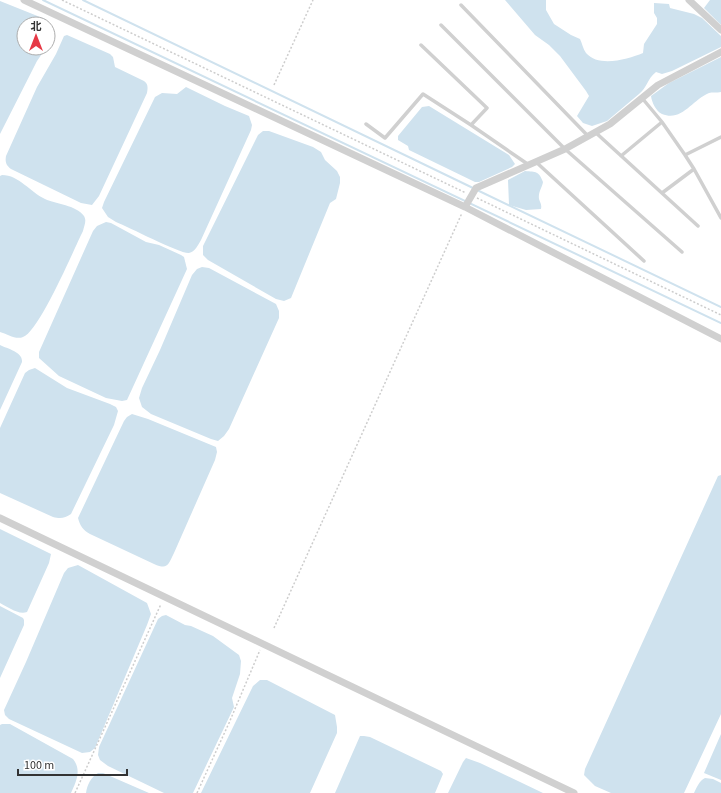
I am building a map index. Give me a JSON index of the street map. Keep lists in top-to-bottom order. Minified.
{"scale_bar":"100 m","north":"top"}
